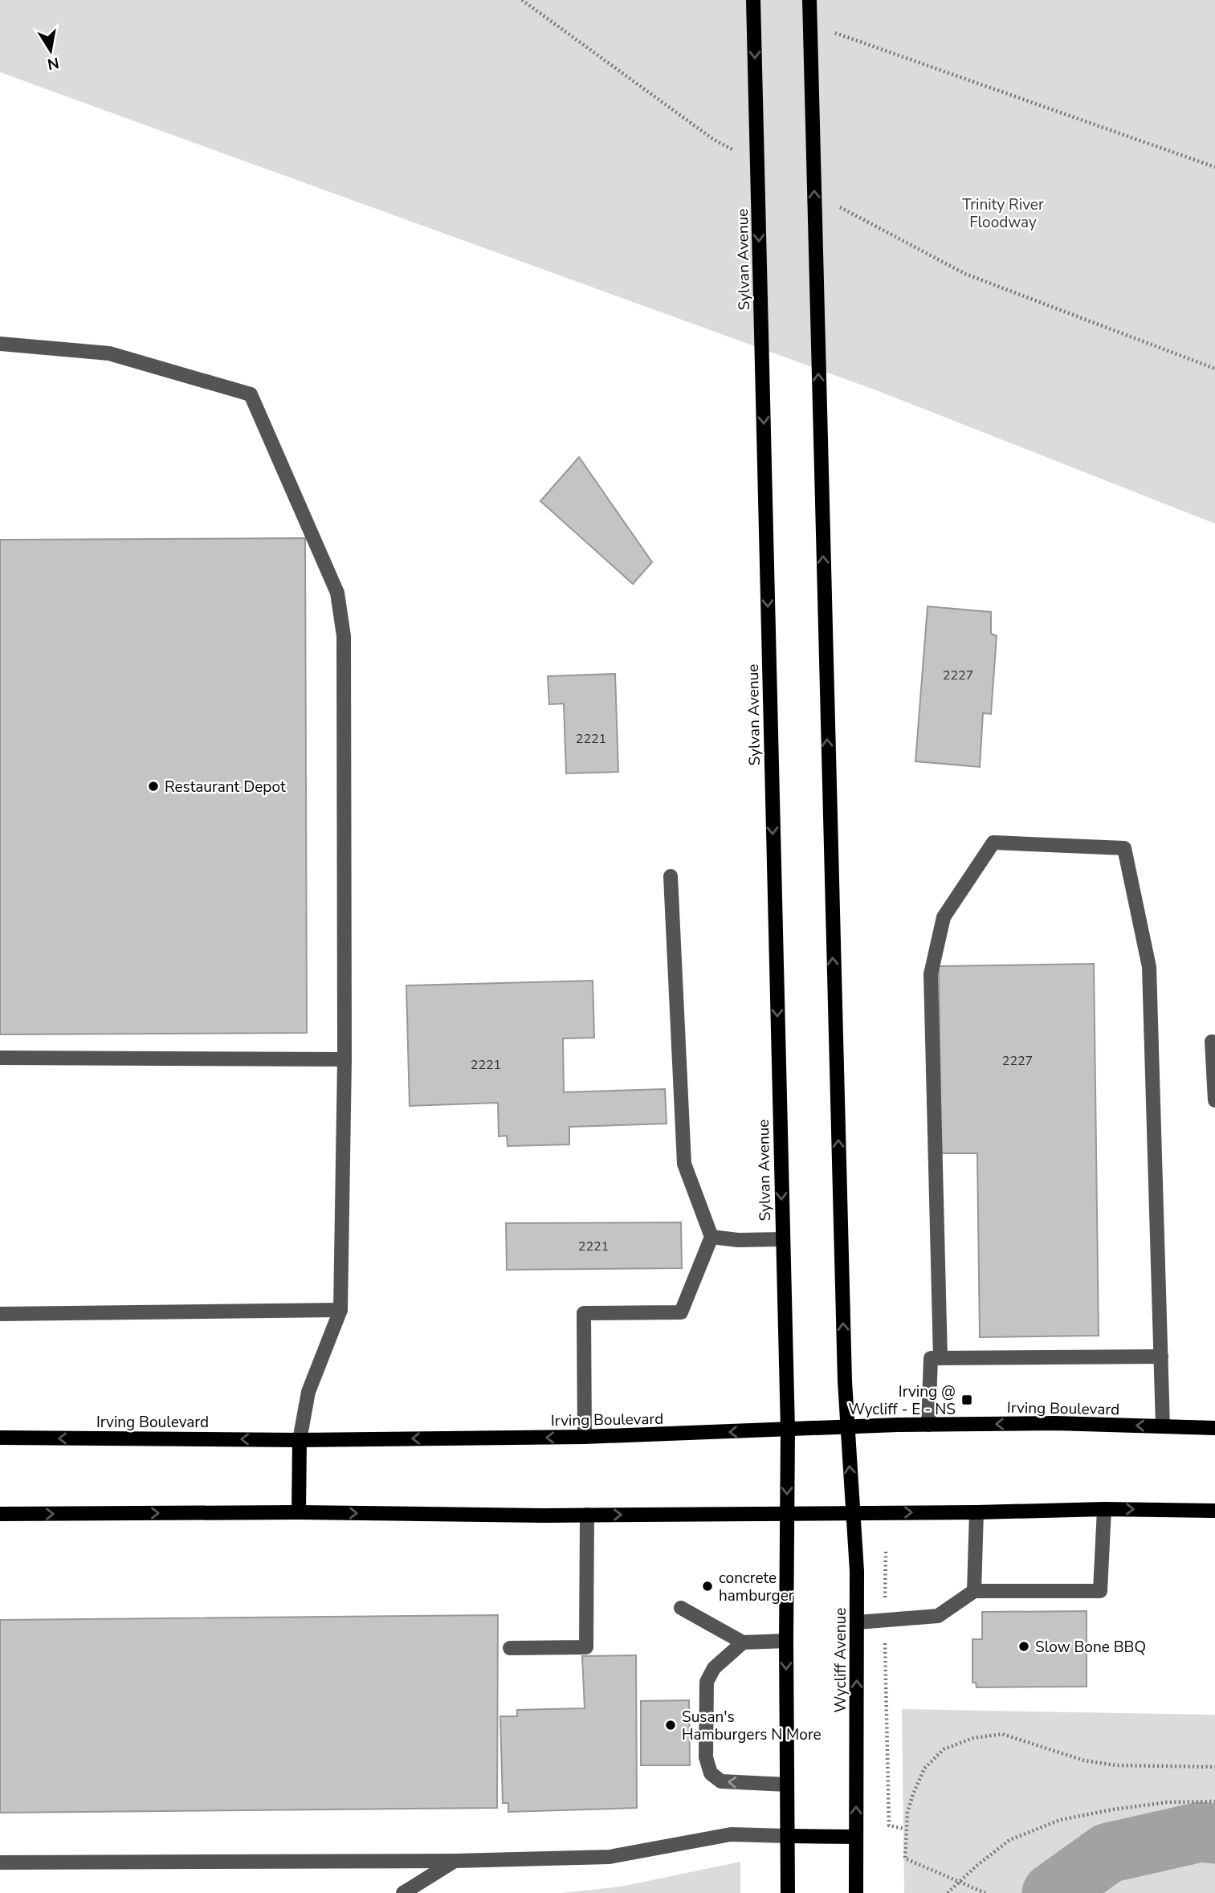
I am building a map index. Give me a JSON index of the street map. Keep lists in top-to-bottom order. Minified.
{"streets":{"main road":["Sylvan Avenue","Irving Boulevard","Wycliff Avenue"]},"crossings":[["Sylvan Avenue","Irving Boulevard"],["Irving Boulevard","Wycliff Avenue"]],"parks":["Trinity River Floodway"],"places":{"other":["Restaurant Depot","concrete hamburger","Slow Bone BBQ","Susan's Hamburgers N More"],"transit":["Irving @ Wycliff - E - NS"]},"house_numbers":["2227","2221","2227","2221","2221"],"north":"bottom"}
